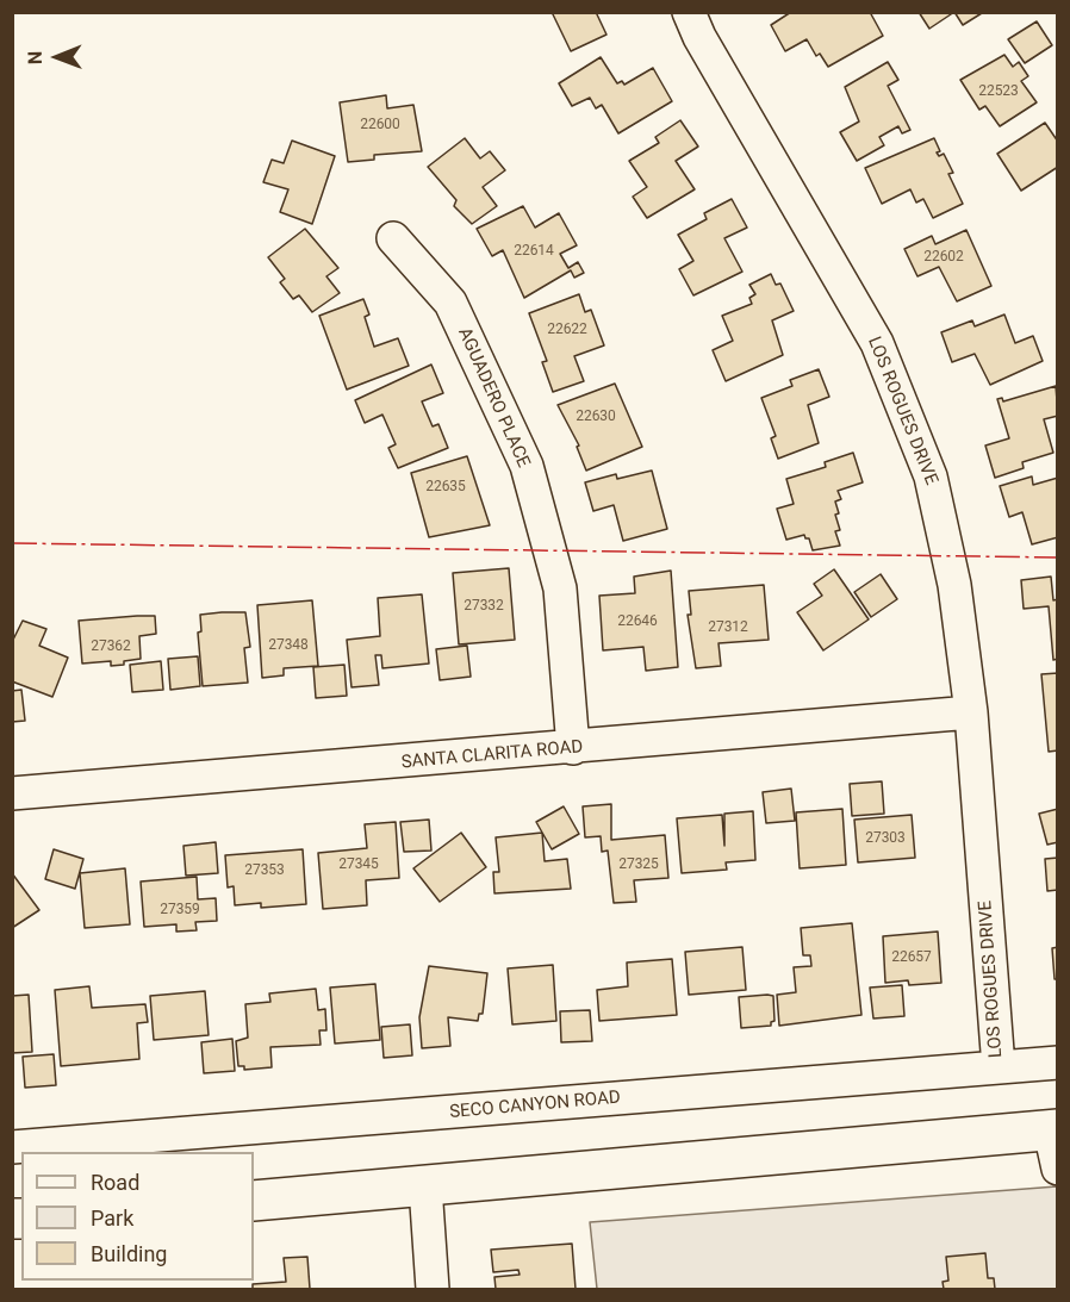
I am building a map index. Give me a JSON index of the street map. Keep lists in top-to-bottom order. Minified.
{"streets":{"street":["AGUADERO PLACE","LOS ROGUES DRIVE","SANTA CLARITA ROAD","SECO CANYON ROAD"]},"crossings":[["AGUADERO PLACE","SANTA CLARITA ROAD"],["LOS ROGUES DRIVE","SANTA CLARITA ROAD"],["LOS ROGUES DRIVE","SECO CANYON ROAD"]],"house_numbers":["22523","22600","22614","22602","22622","22630","22635","27332","22646","27312","27348","27362","27303","27345","27325","27353","27359","22657"],"legend":["Road","Park","Building"],"north":"left"}
